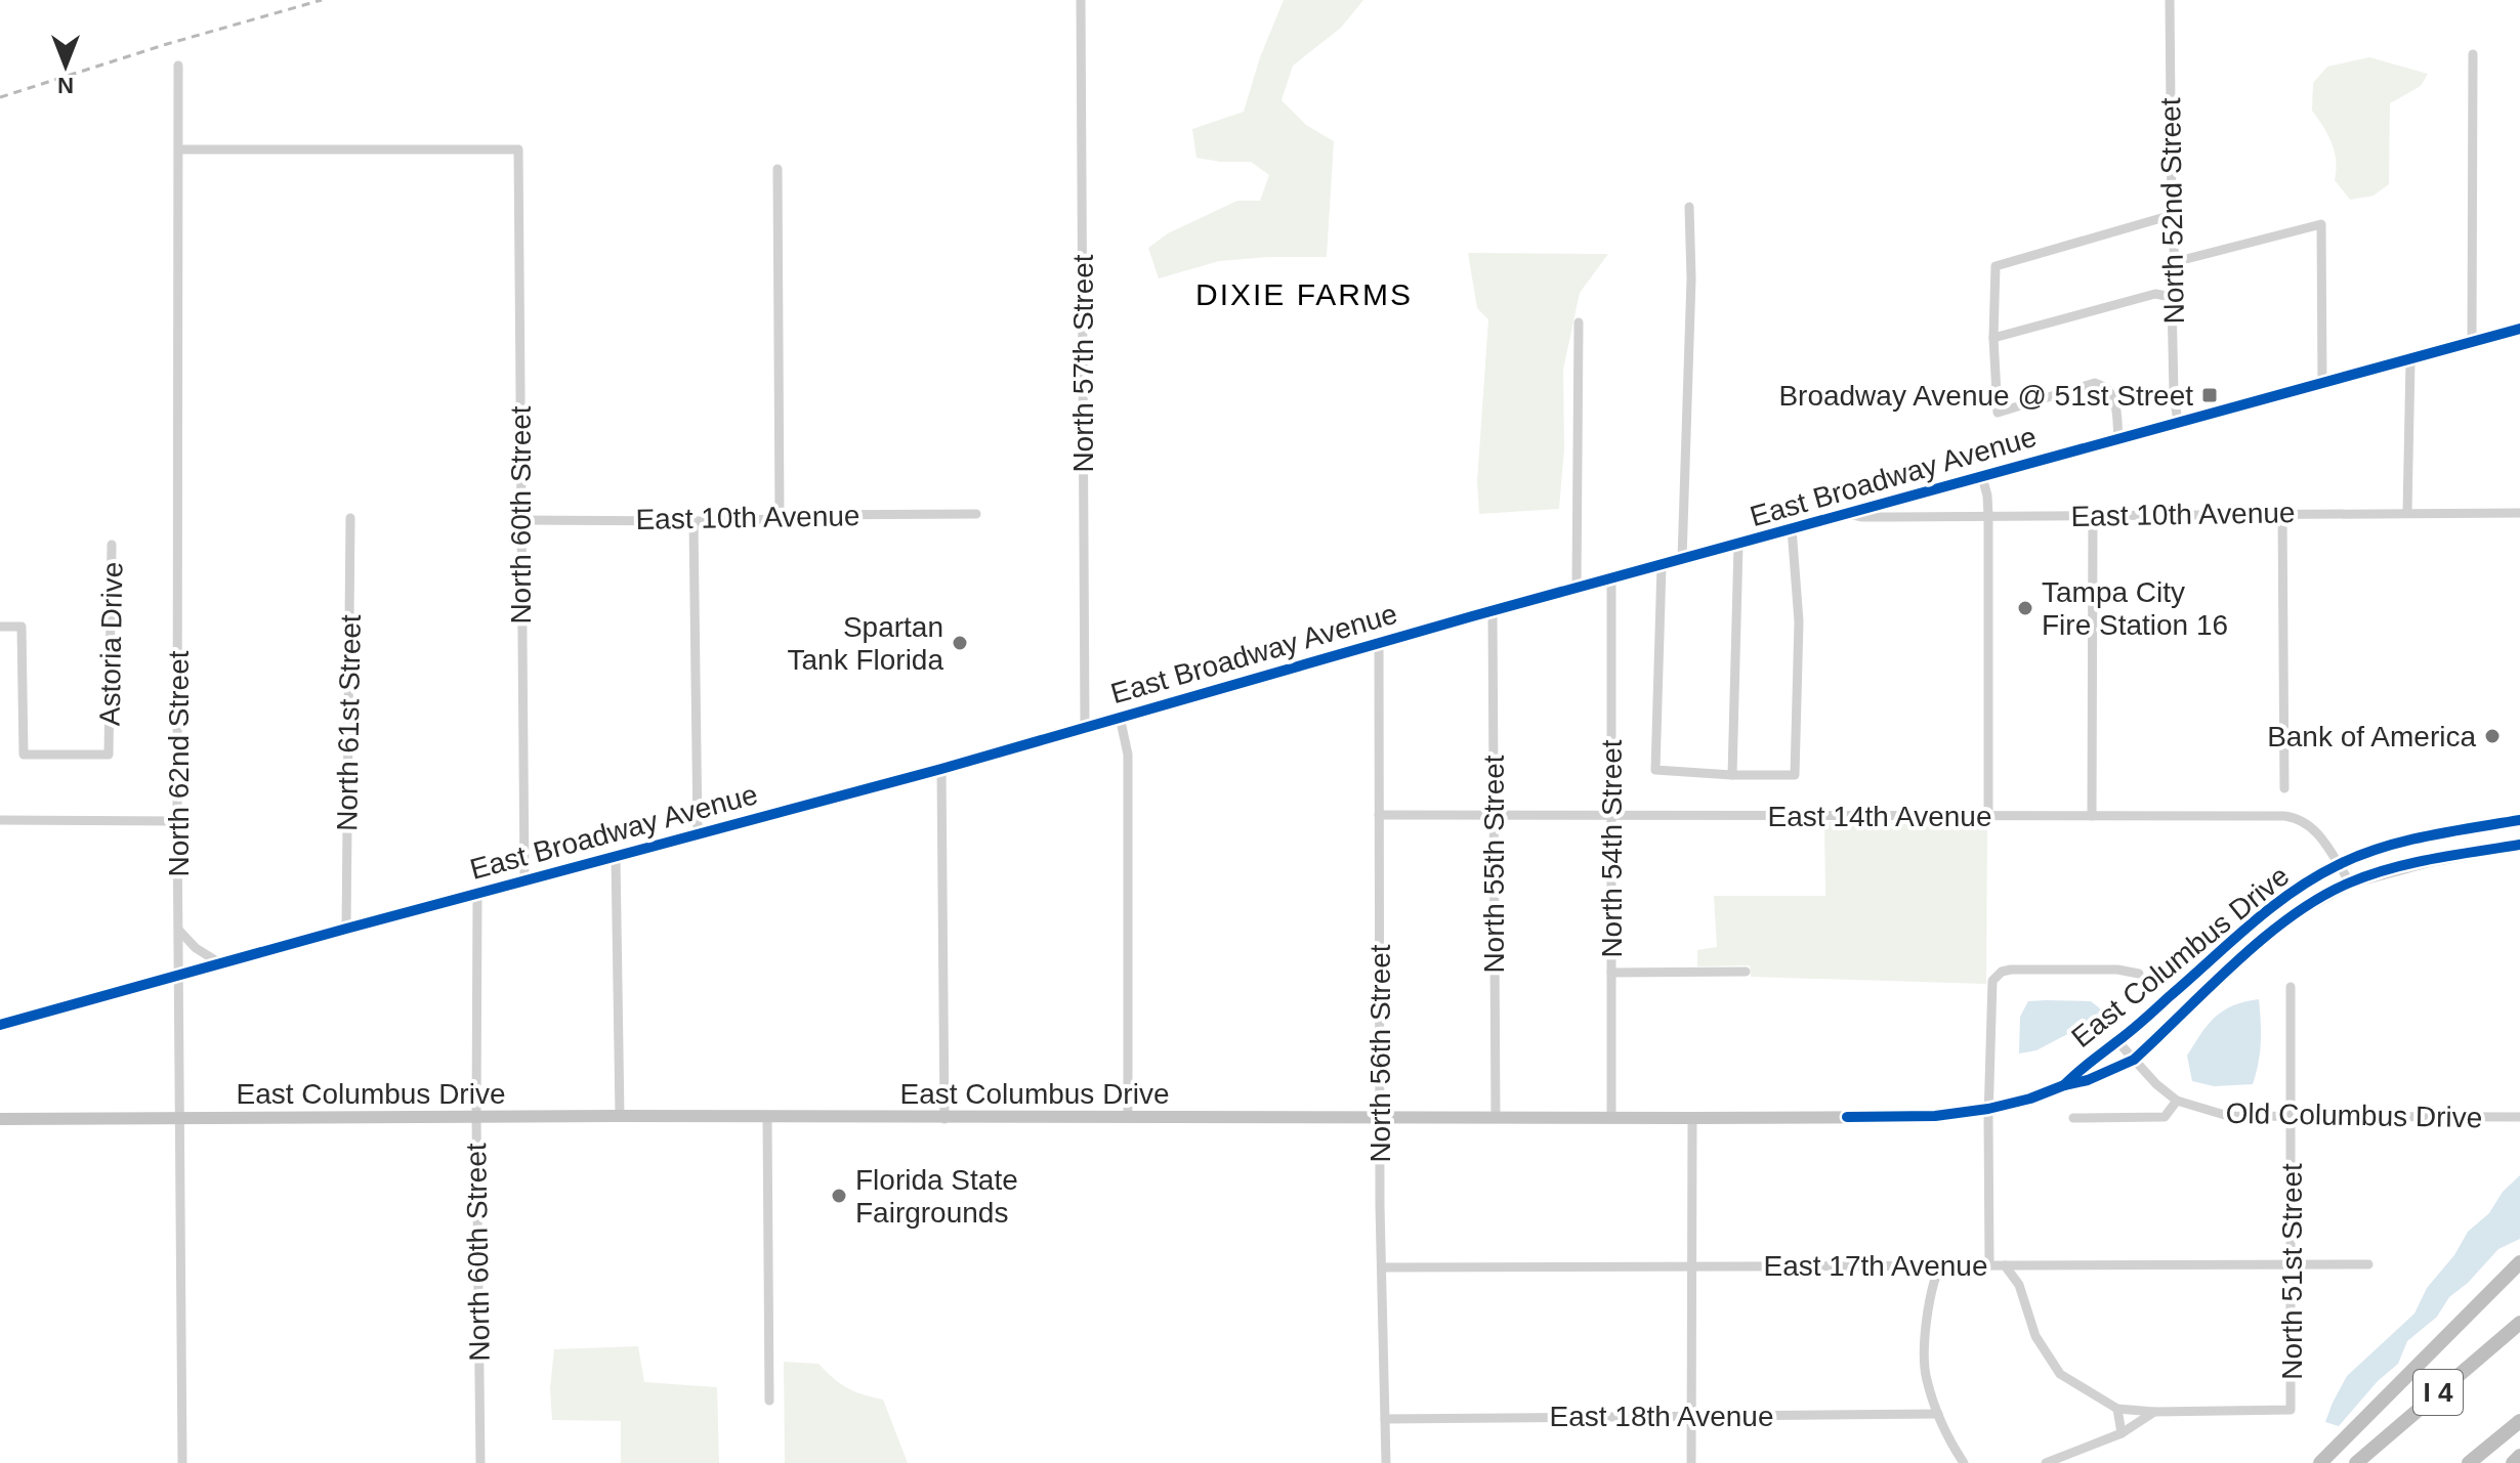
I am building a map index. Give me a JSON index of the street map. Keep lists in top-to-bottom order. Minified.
{"streets":{"highway":["I 4"],"main road":["East Columbus Drive"],"street":["North 52nd Street","North 57th Street","East Broadway Avenue","East 10th Avenue","North 60th Street","Astoria Drive","North 61st Street","North 62nd Street","East 14th Avenue","North 54th Street","North 55th Street","North 56th Street","Old Columbus Drive","East 17th Avenue","North 51st Street","East 18th Avenue"]},"crossings":[["North 52nd Street","East Broadway Avenue"],["North 57th Street","East Broadway Avenue"],["East Broadway Avenue","East 10th Avenue"],["East Broadway Avenue","North 60th Street"],["East Broadway Avenue","North 61st Street"],["East Broadway Avenue","North 62nd Street"],["East Broadway Avenue","North 54th Street"],["East Broadway Avenue","North 55th Street"],["East Broadway Avenue","North 56th Street"],["East 10th Avenue","North 60th Street"],["North 60th Street","North 62nd Street"],["North 60th Street","East Columbus Drive"],["North 62nd Street","East Columbus Drive"],["East 14th Avenue","North 54th Street"],["East 14th Avenue","North 55th Street"],["East 14th Avenue","East Columbus Drive"],["East 14th Avenue","North 56th Street"],["North 54th Street","East Columbus Drive"],["North 55th Street","East Columbus Drive"],["East Columbus Drive","North 56th Street"],["East Columbus Drive","Old Columbus Drive"],["North 56th Street","East 17th Avenue"],["North 56th Street","East 18th Avenue"],["Old Columbus Drive","North 51st Street"],["East 17th Avenue","North 51st Street"]],"districts":["DIXIE FARMS"],"places":{"transit":["Broadway Avenue @ 51st Street"],"other":["Tampa City Fire Station 16","Spartan Tank Florida","Bank of America","Florida State Fairgrounds"]},"north":"bottom"}
